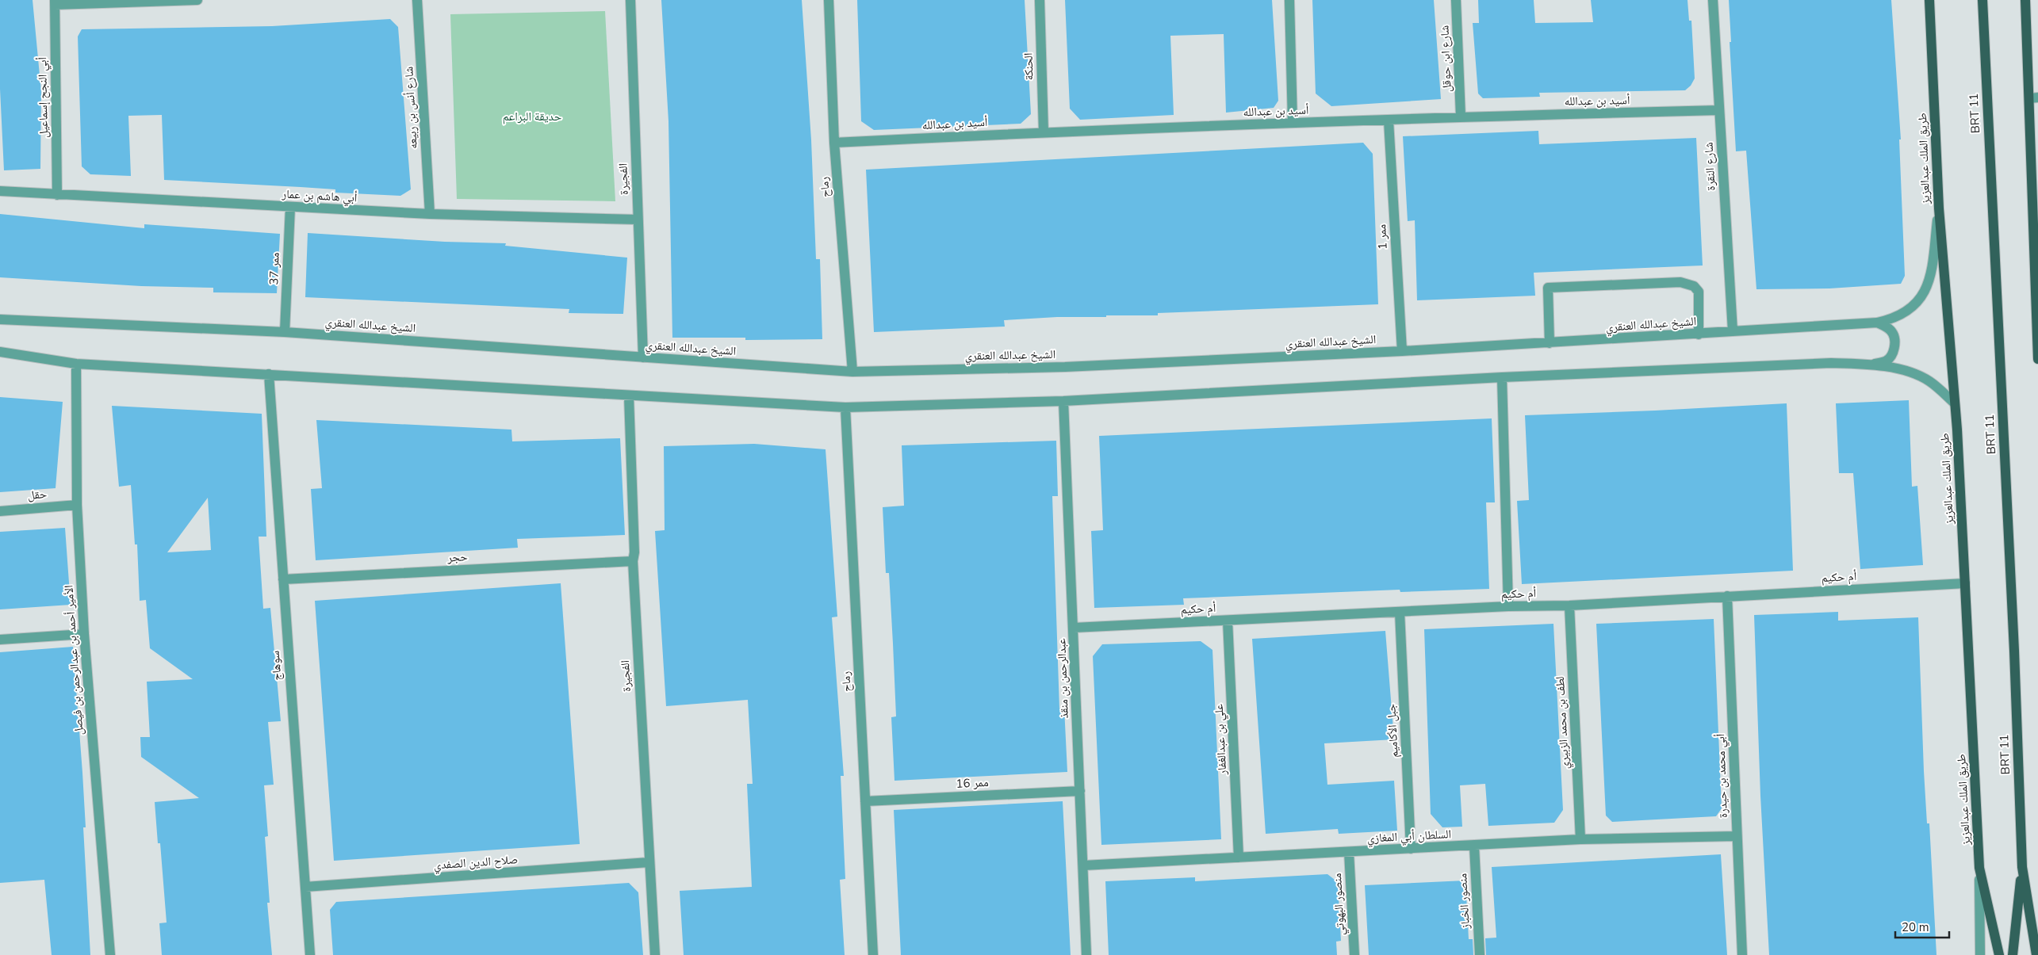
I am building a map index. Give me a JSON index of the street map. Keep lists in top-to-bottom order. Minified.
{"streets":{"main road":["BRT 11","طريق الملك عبدالعزيز"],"street":["شارع ابن حوقل","الحنكة","أبي النجح إسماعيل","أسيد بن عبدالله","شارع أنس بن ربيعه","شارع النقرة","الفجيرة","رماح","أبي هاشم بن عمار","ممر 1","ممر 37","الشيخ عبدالله العنقري","حقل","حجر","أم حكيم","الأمير أحمد بن عبدالرحمن بن فيصل","سوهاج","عبدالرحمن بن منقذ","لطف بن محمد الزبيري","جبل الأكاميم","علي بن عبدالغفار","أبي محمد بن حيدرة","ممر 16","السلطان أبي المغازي","صلاح الدين الصفدي","منصور الخباز","منصور البهوتي"]},"crossings":[["شارع ابن حوقل","أسيد بن عبدالله"],["الحنكة","أسيد بن عبدالله"],["أبي النجح إسماعيل","أبي هاشم بن عمار"],["أسيد بن عبدالله","شارع النقرة"],["أسيد بن عبدالله","رماح"],["أسيد بن عبدالله","ممر 1"],["شارع أنس بن ربيعه","أبي هاشم بن عمار"],["طريق الملك عبدالعزيز","الشيخ عبدالله العنقري"],["طريق الملك عبدالعزيز","أم حكيم"],["شارع النقرة","الشيخ عبدالله العنقري"],["الفجيرة","أبي هاشم بن عمار"],["الفجيرة","الشيخ عبدالله العنقري"],["الفجيرة","حجر"],["الفجيرة","صلاح الدين الصفدي"],["رماح","الشيخ عبدالله العنقري"],["رماح","ممر 16"],["أبي هاشم بن عمار","ممر 37"],["ممر 1","الشيخ عبدالله العنقري"],["ممر 37","الشيخ عبدالله العنقري"],["حقل","الأمير أحمد بن عبدالرحمن بن فيصل"],["حجر","سوهاج"],["أم حكيم","عبدالرحمن بن منقذ"],["أم حكيم","لطف بن محمد الزبيري"],["أم حكيم","جبل الأكاميم"],["أم حكيم","علي بن عبدالغفار"],["أم حكيم","أبي محمد بن حيدرة"],["سوهاج","صلاح الدين الصفدي"],["عبدالرحمن بن منقذ","ممر 16"],["عبدالرحمن بن منقذ","السلطان أبي المغازي"],["لطف بن محمد الزبيري","السلطان أبي المغازي"],["جبل الأكاميم","السلطان أبي المغازي"],["علي بن عبدالغفار","السلطان أبي المغازي"],["أبي محمد بن حيدرة","السلطان أبي المغازي"],["السلطان أبي المغازي","منصور الخباز"],["السلطان أبي المغازي","منصور البهوتي"]],"parks":["حديقة البراعم"],"scale_bar":"20 m"}
